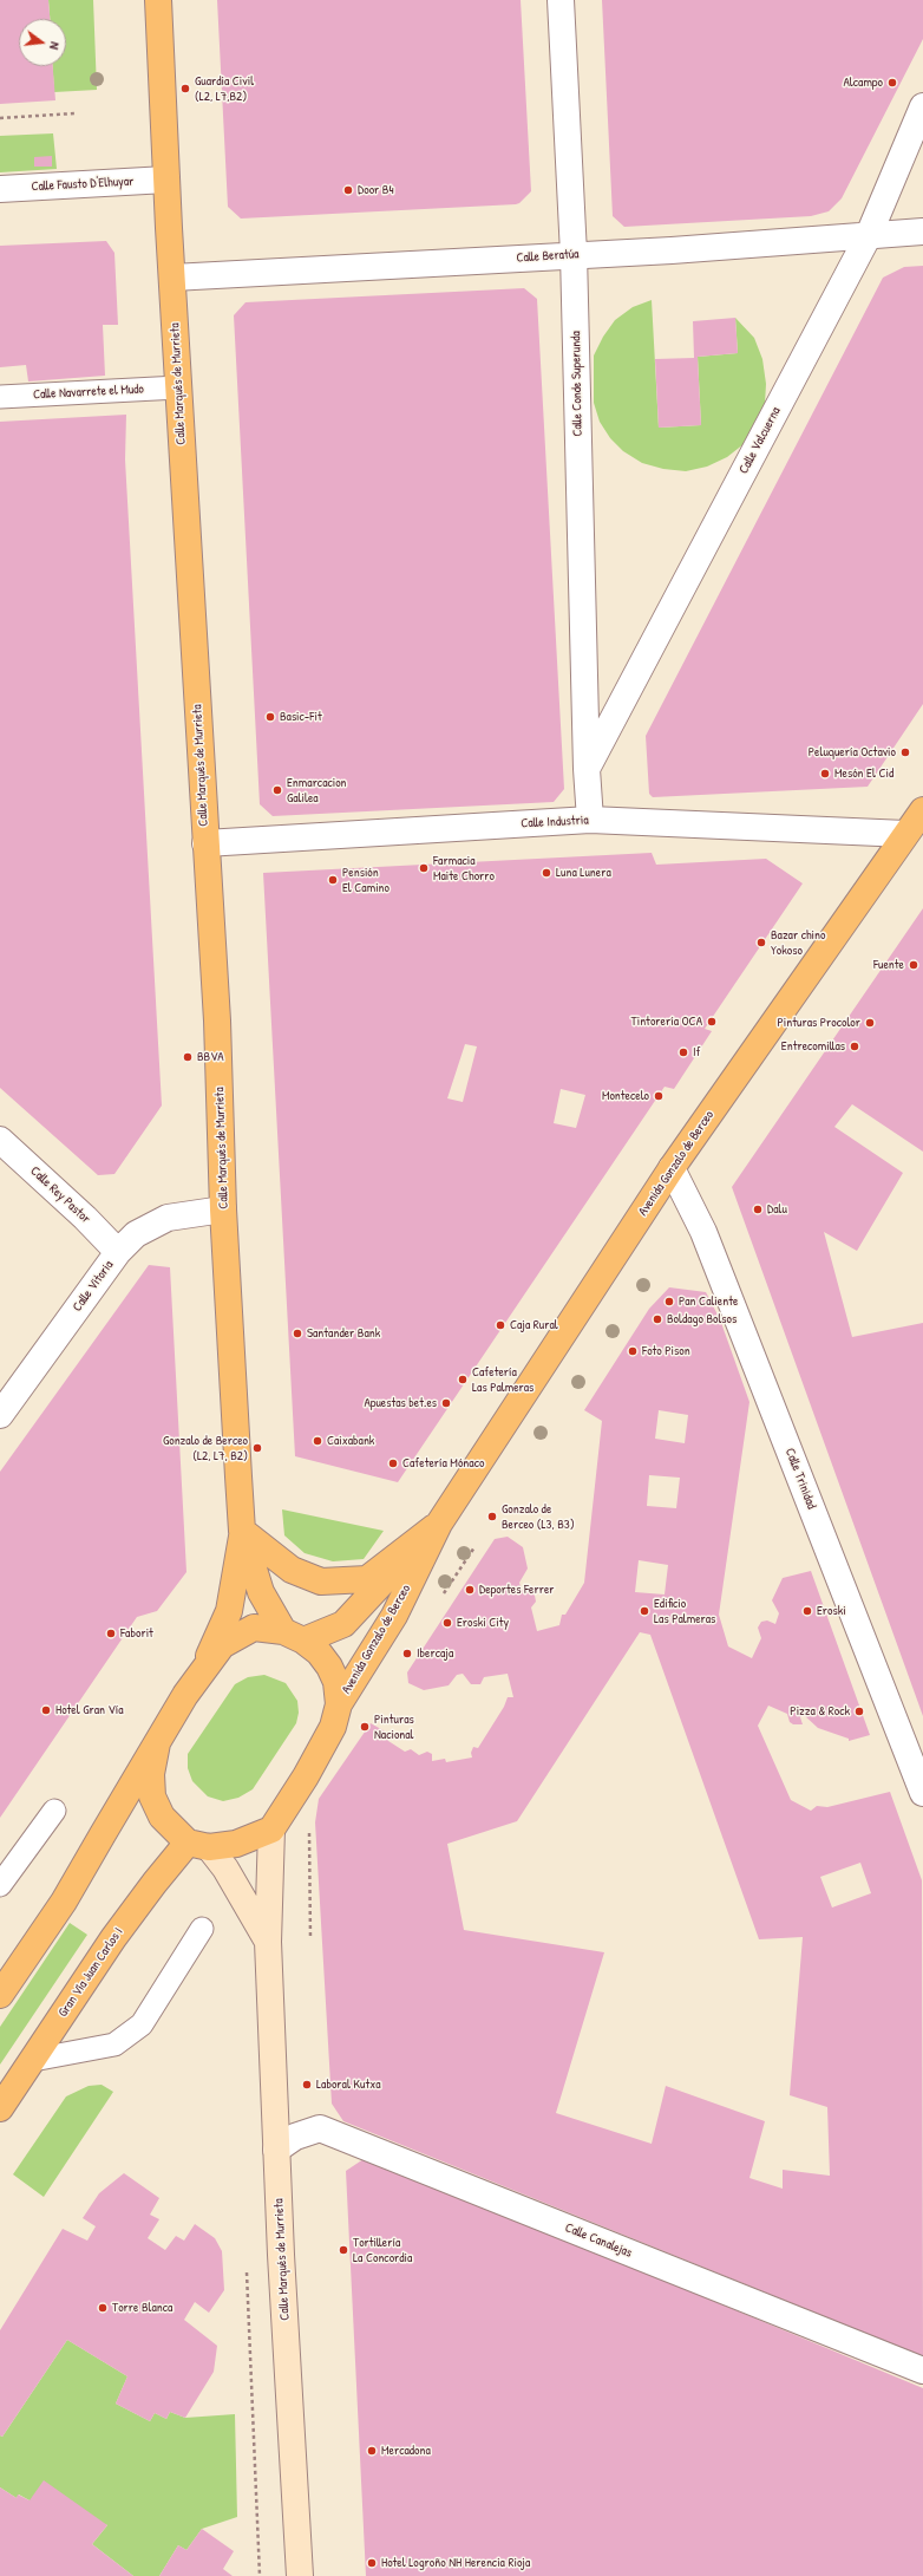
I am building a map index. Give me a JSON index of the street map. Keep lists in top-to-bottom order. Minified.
{"streets":{"main road":["Calle Marqués de Murrieta","Avenida Gonzalo de Berceo","Gran Vía Juan Carlos I"],"street":["Calle Fausto D'Elhuyar","Calle Beratúa","Calle Conde Superunda","Calle Valcuerna","Calle Industria","Calle Rey Pastor","Calle Vitoria","Calle Trinidad","Calle Canalejas"],"lane":["Calle Navarrete el Mudo"]},"crossings":[["Calle Fausto D'Elhuyar","Calle Marqués de Murrieta"],["Calle Beratúa","Calle Marqués de Murrieta"],["Calle Beratúa","Calle Conde Superunda"],["Calle Beratúa","Calle Valcuerna"],["Calle Marqués de Murrieta","Calle Navarrete el Mudo"],["Calle Marqués de Murrieta","Calle Industria"],["Calle Marqués de Murrieta","Avenida Gonzalo de Berceo"],["Calle Marqués de Murrieta","Calle Vitoria"],["Calle Marqués de Murrieta","Gran Vía Juan Carlos I"],["Calle Marqués de Murrieta","Calle Canalejas"],["Calle Conde Superunda","Calle Valcuerna"],["Calle Conde Superunda","Calle Industria"],["Calle Industria","Avenida Gonzalo de Berceo"],["Avenida Gonzalo de Berceo","Calle Trinidad"],["Calle Rey Pastor","Calle Vitoria"]],"places":["Alcampo","Guardia Civil (L2, L7,B2)","Door B4","Basic-Fit","Peluquería Octavio","Mesón El Cid","Enmarcacion Galilea","Farmacia Maite Chorro","Luna Lunera","Pensión El Camino","Bazar chino Yokoso","Fuente","Tintorería OCA","Pinturas Procolor","Entrecomillas","If","BBVA","Montecelo","Dalu","Pan Caliente","Boldago Bolsos","Caja Rural","Santander Bank","Foto Pison","Cafetería Las Palmeras","Apuestas bet.es","Caixabank","Gonzalo de Berceo (L2, L7, B2)","Cafetería Mónaco","Gonzalo de Berceo (L3, B3)","Deportes Ferrer","Edificio Las Palmeras","Eroski","Eroski City","Faborit","Ibercaja","Hotel Gran Vía","Pizza & Rock","Pinturas Nacional","Laboral Kutxa","Tortillería La Concordia","Torre Blanca","Mercadona","Hotel Logroño NH Herencia Rioja"],"north":"right"}
